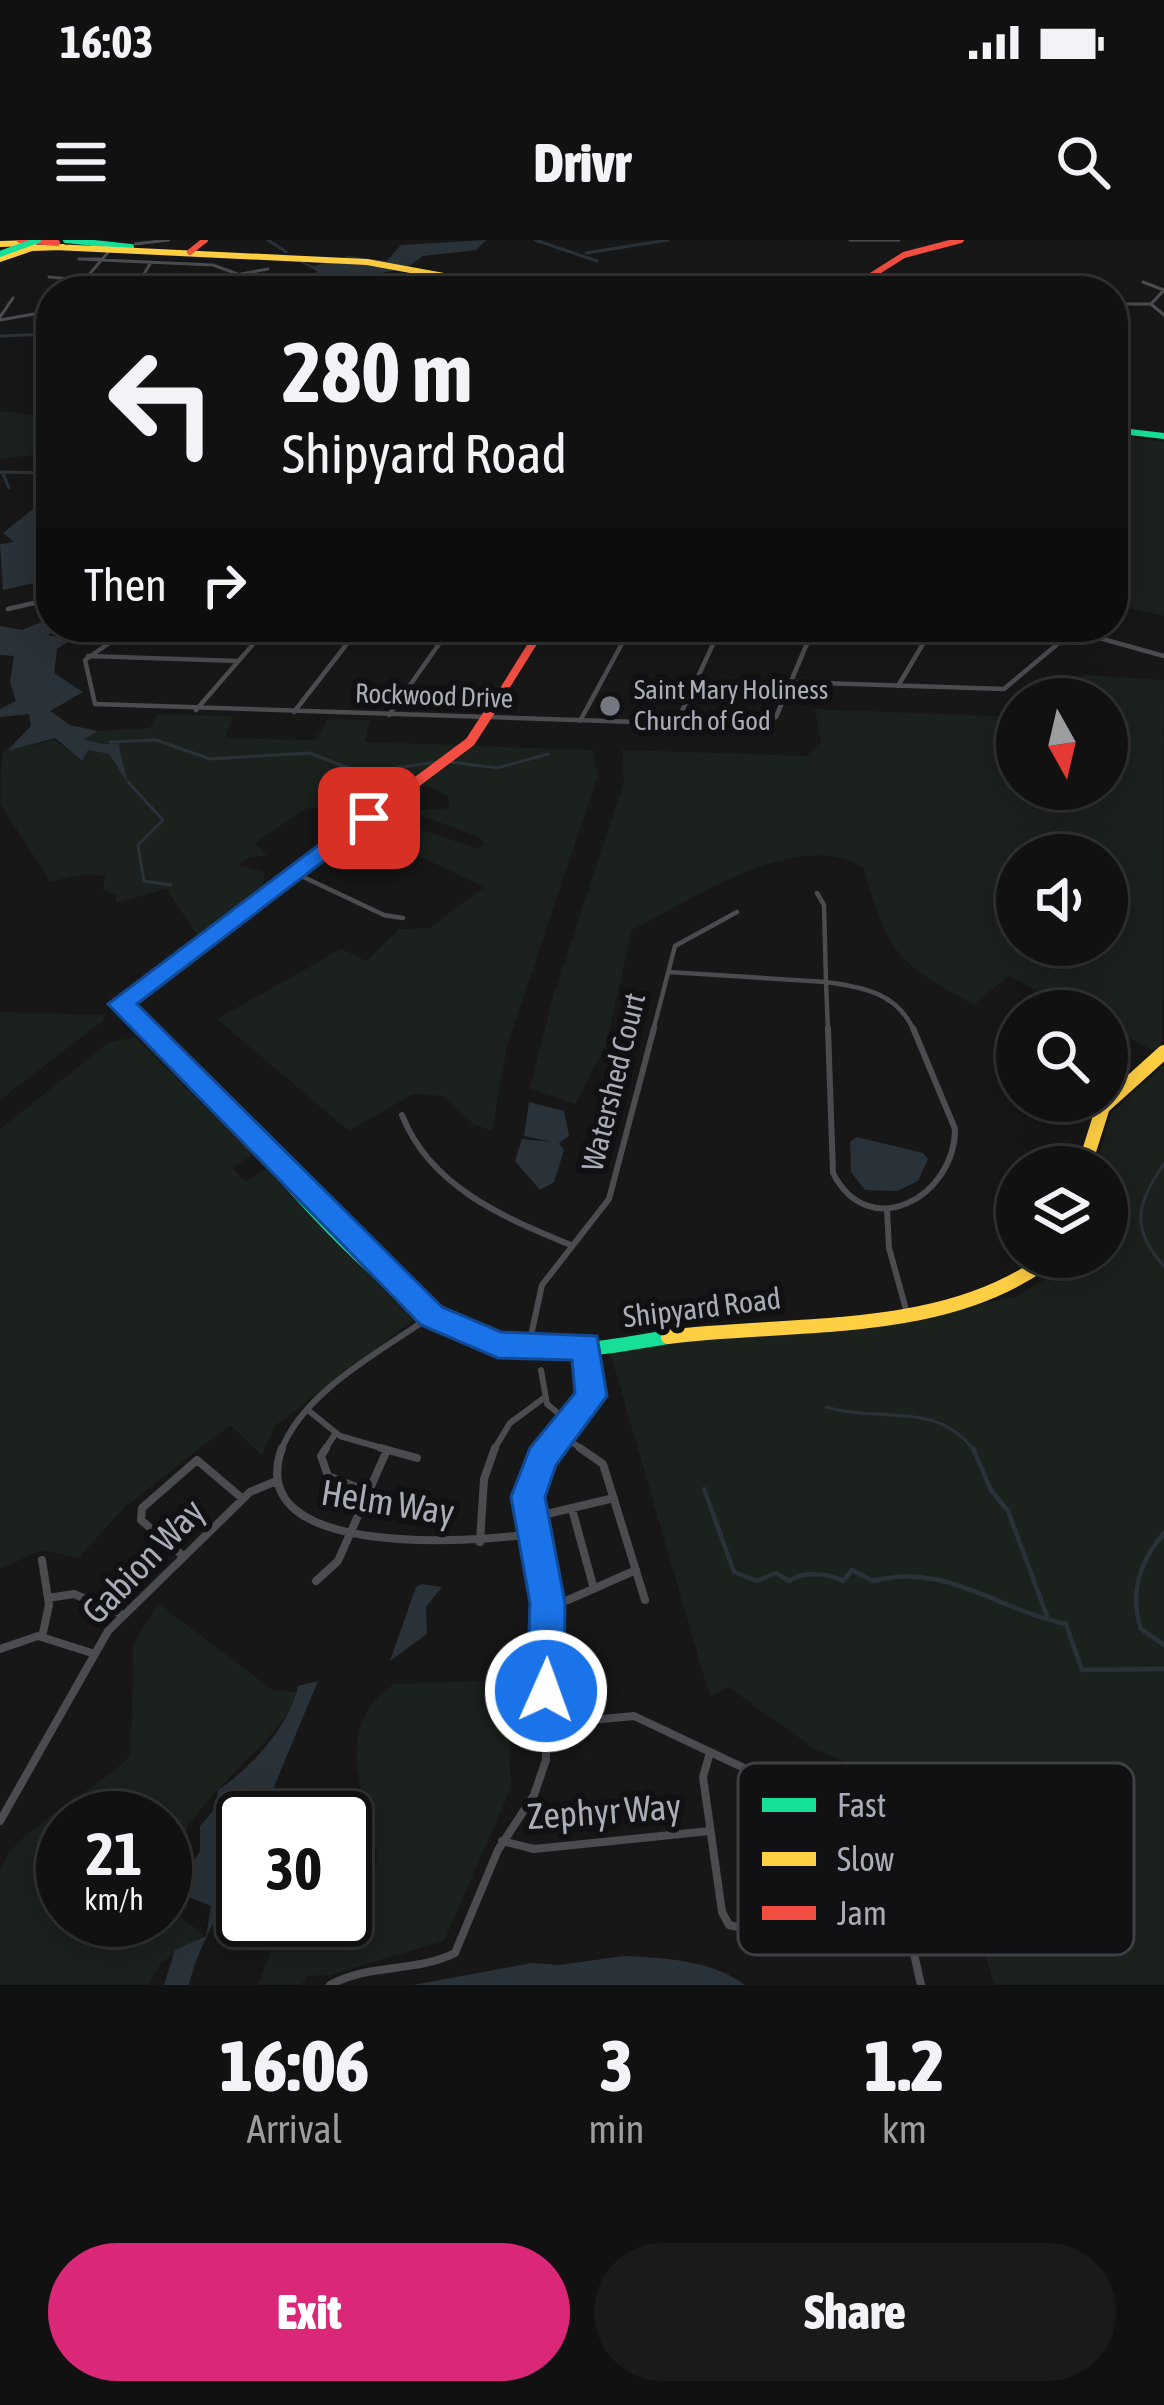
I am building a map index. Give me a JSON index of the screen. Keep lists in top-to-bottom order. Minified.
{"streets":{"main road":["Shipyard Road"],"street":["Rockwood Drive","Watershed Court","Helm Way","Gabion Way","Zephyr Way"]},"crossings":[["Watershed Court","Shipyard Road"],["Helm Way","Gabion Way"]],"places":["Saint Mary Holiness Church of God"],"legend":["Fast","Slow","Jam"],"north":"bottom","page":{"status":"16:03","header":"Drivr","turn":["280 m","Shipyard Road"],"then":"Then","speed":"21 km/h","limit":"30","eta":["16:06","Arrival","3","min","1.2","km"],"buttons":["Exit","Share"]}}
